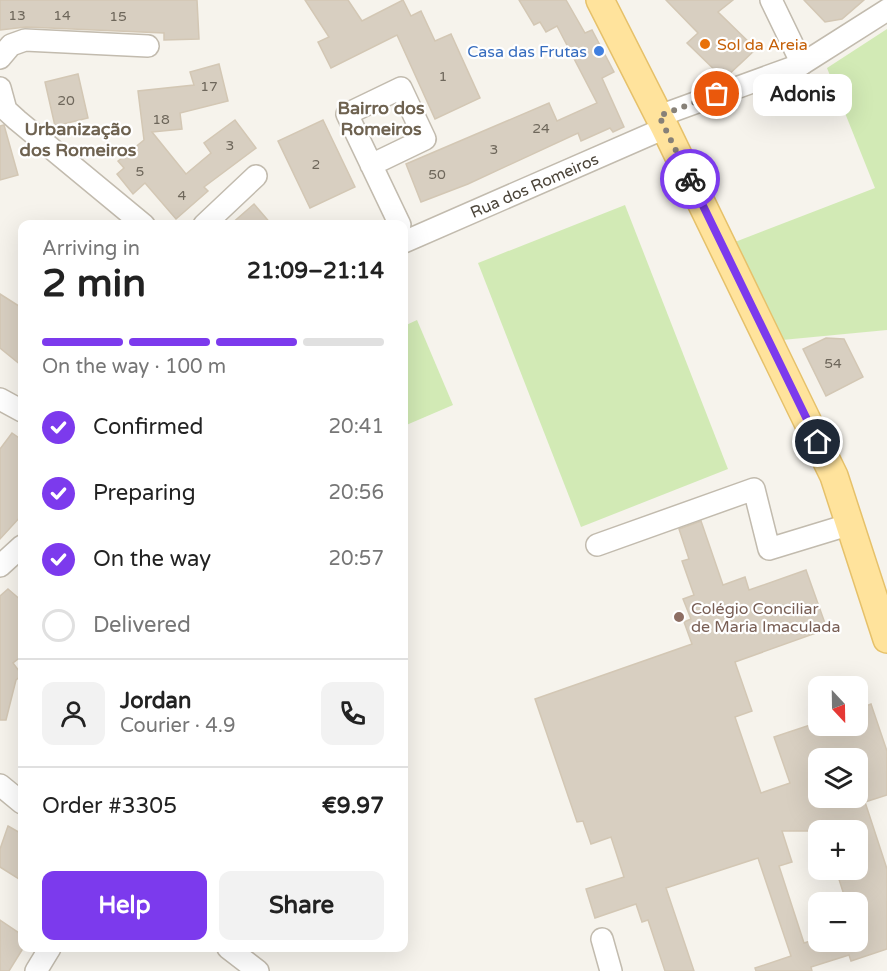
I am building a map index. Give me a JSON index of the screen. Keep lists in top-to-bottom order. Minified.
{"streets":{"street":["Rua dos Romeiros"]},"districts":["Bairro dos Romeiros","Urbanização dos Romeiros"],"places":["Sol da Areia","Casa das Frutas","Adonis","Colégio Conciliar de Maria Imaculada"],"house_numbers":["13","14","15","1","17","20","18","24","3","3","2","5","50","4","54"],"north":"bottom","page":{"bubble":"Adonis","heading":["2 min","Arriving in","21:09–21:14"],"panel":["Jordan","Courier · 4.9","Order #3305","€9.97"],"bar":"On the way · 100 m","list":[["Confirmed","20:41"],["Preparing","20:56"],["On the way","20:57"],"Delivered"],"map_buttons":["+","−"],"buttons":["Help","Share"]}}
